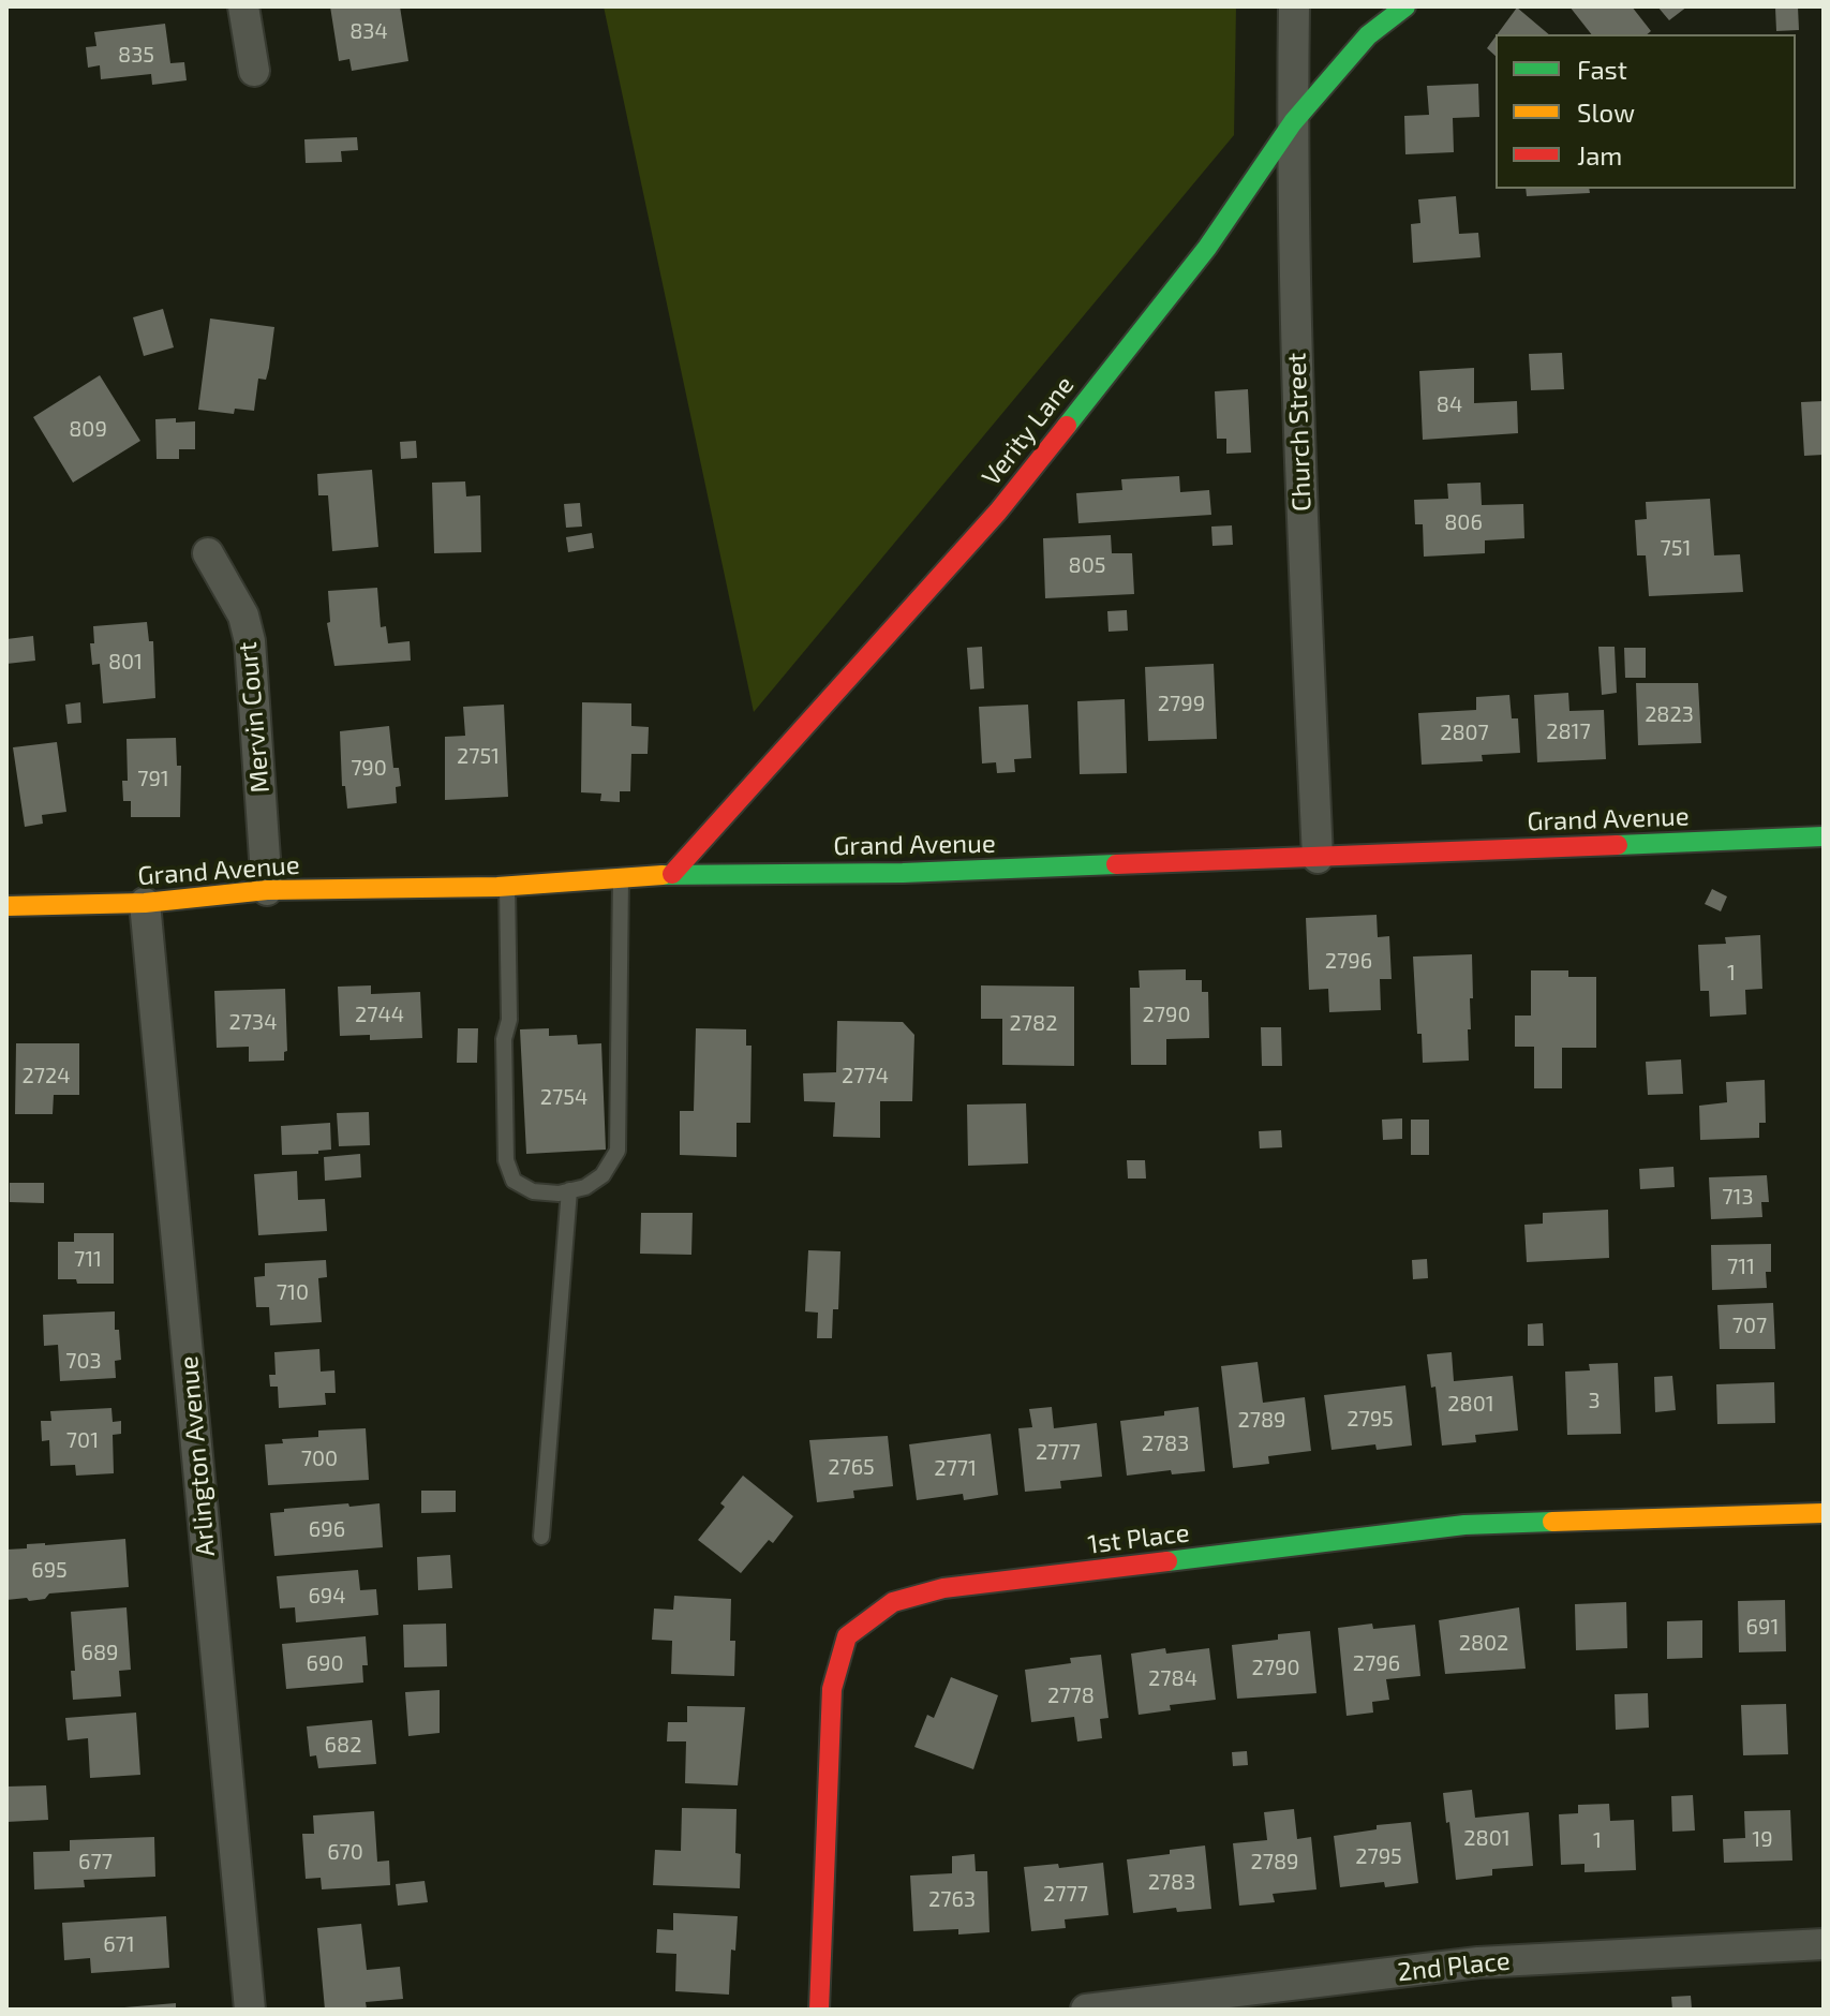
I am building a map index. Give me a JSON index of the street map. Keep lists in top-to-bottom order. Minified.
{"streets":{"street":["Verity Lane","Church Street","Mervin Court","Grand Avenue","Arlington Avenue","1st Place","2nd Place"]},"crossings":[["Verity Lane","Church Street"],["Verity Lane","Grand Avenue"],["Church Street","Grand Avenue"],["Mervin Court","Grand Avenue"],["Grand Avenue","Arlington Avenue"]],"house_numbers":["834","835","84","809","806","751","805","801","2799","2823","2817","2807","2751","790","791","2796","1","2744","2790","2734","2782","2724","2774","2754","713","711","711","710","707","703","3","2801","2795","2789","701","2783","2777","700","2765","2771","696","695","694","691","2802","689","690","2796","2790","2784","2778","682","2801","19","1","670","2795","677","2789","2783","2777","2763","671"],"legend":["Fast","Slow","Jam"]}
